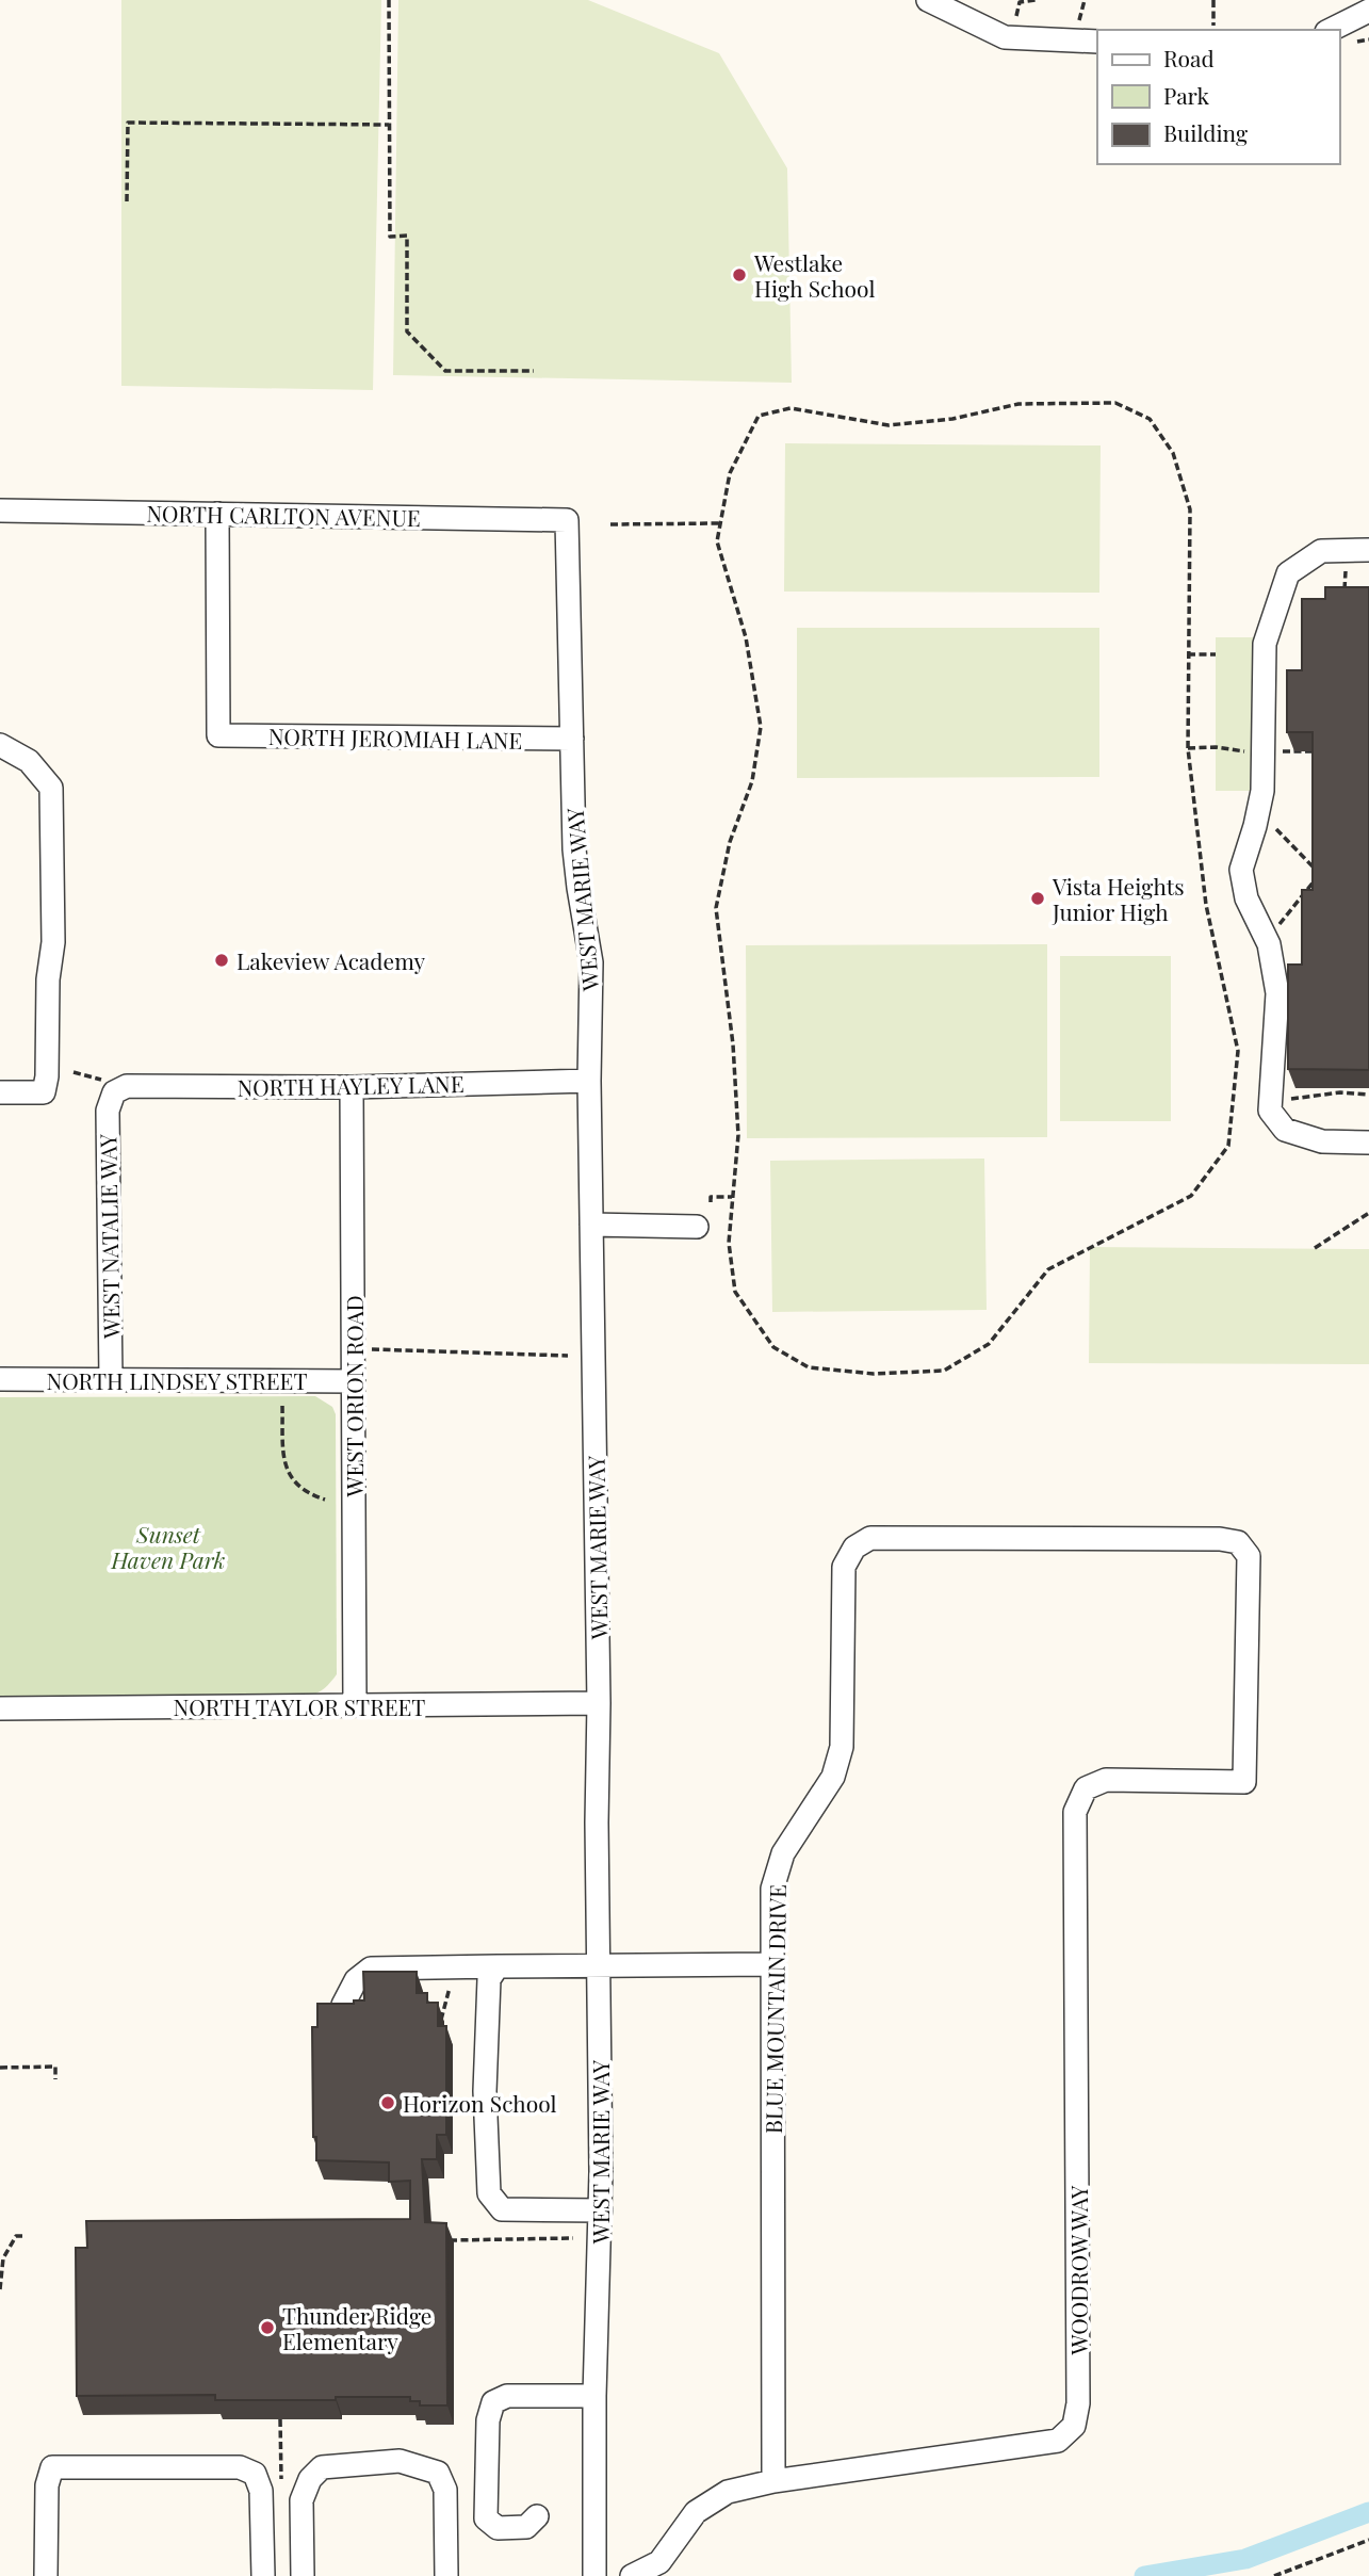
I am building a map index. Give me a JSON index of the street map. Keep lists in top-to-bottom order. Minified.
{"streets":{"street":["NORTH CARLTON AVENUE","NORTH JEROMIAH LANE","WEST MARIE WAY","NORTH HAYLEY LANE","WEST NATALIE WAY","NORTH LINDSEY STREET","WEST ORION ROAD","NORTH TAYLOR STREET","BLUE MOUNTAIN DRIVE","WOODROW WAY"]},"crossings":[["NORTH CARLTON AVENUE","NORTH JEROMIAH LANE"],["NORTH CARLTON AVENUE","WEST MARIE WAY"],["NORTH JEROMIAH LANE","WEST MARIE WAY"],["WEST MARIE WAY","NORTH HAYLEY LANE"],["WEST MARIE WAY","NORTH TAYLOR STREET"],["NORTH HAYLEY LANE","WEST NATALIE WAY"],["NORTH HAYLEY LANE","WEST ORION ROAD"],["WEST NATALIE WAY","NORTH LINDSEY STREET"],["NORTH LINDSEY STREET","WEST ORION ROAD"],["WEST ORION ROAD","NORTH TAYLOR STREET"],["BLUE MOUNTAIN DRIVE","WOODROW WAY"]],"parks":["Sunset Haven Park"],"places":["Westlake High School","Vista Heights Junior High","Lakeview Academy","Horizon School","Thunder Ridge Elementary"],"legend":["Road","Park","Building"]}
